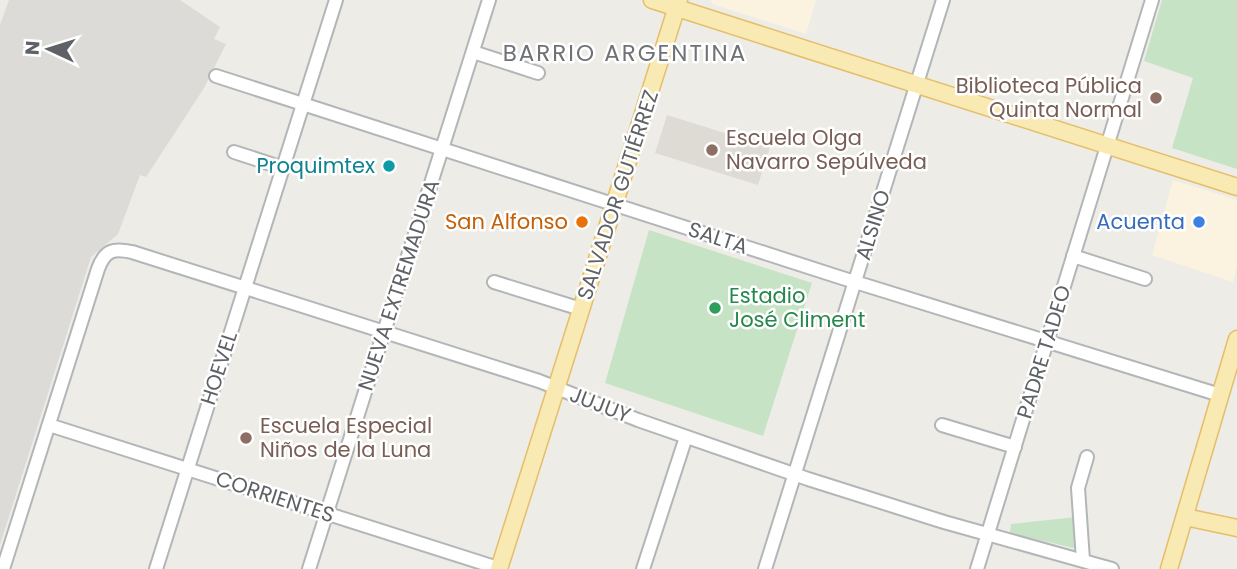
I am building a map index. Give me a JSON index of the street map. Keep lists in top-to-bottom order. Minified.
{"streets":{"main road":["SALVADOR GUTIÉRREZ"],"street":["ALSINO","SALTA","NUEVA EXTREMADURA","PADRE TADEO","HOEVEL","JUJUY","CORRIENTES"]},"crossings":[["SALVADOR GUTIÉRREZ","SALTA"],["SALVADOR GUTIÉRREZ","JUJUY"],["SALVADOR GUTIÉRREZ","CORRIENTES"],["ALSINO","SALTA"],["ALSINO","JUJUY"],["SALTA","NUEVA EXTREMADURA"],["SALTA","PADRE TADEO"],["SALTA","HOEVEL"],["NUEVA EXTREMADURA","JUJUY"],["NUEVA EXTREMADURA","CORRIENTES"],["PADRE TADEO","JUJUY"],["HOEVEL","JUJUY"],["HOEVEL","CORRIENTES"],["JUJUY","CORRIENTES"]],"districts":["BARRIO ARGENTINA"],"places":["Biblioteca Pública Quinta Normal","Escuela Olga Navarro Sepúlveda","Proquimtex","San Alfonso","Acuenta","Estadio José Climent","Escuela Especial Niños de la Luna"],"north":"left"}
